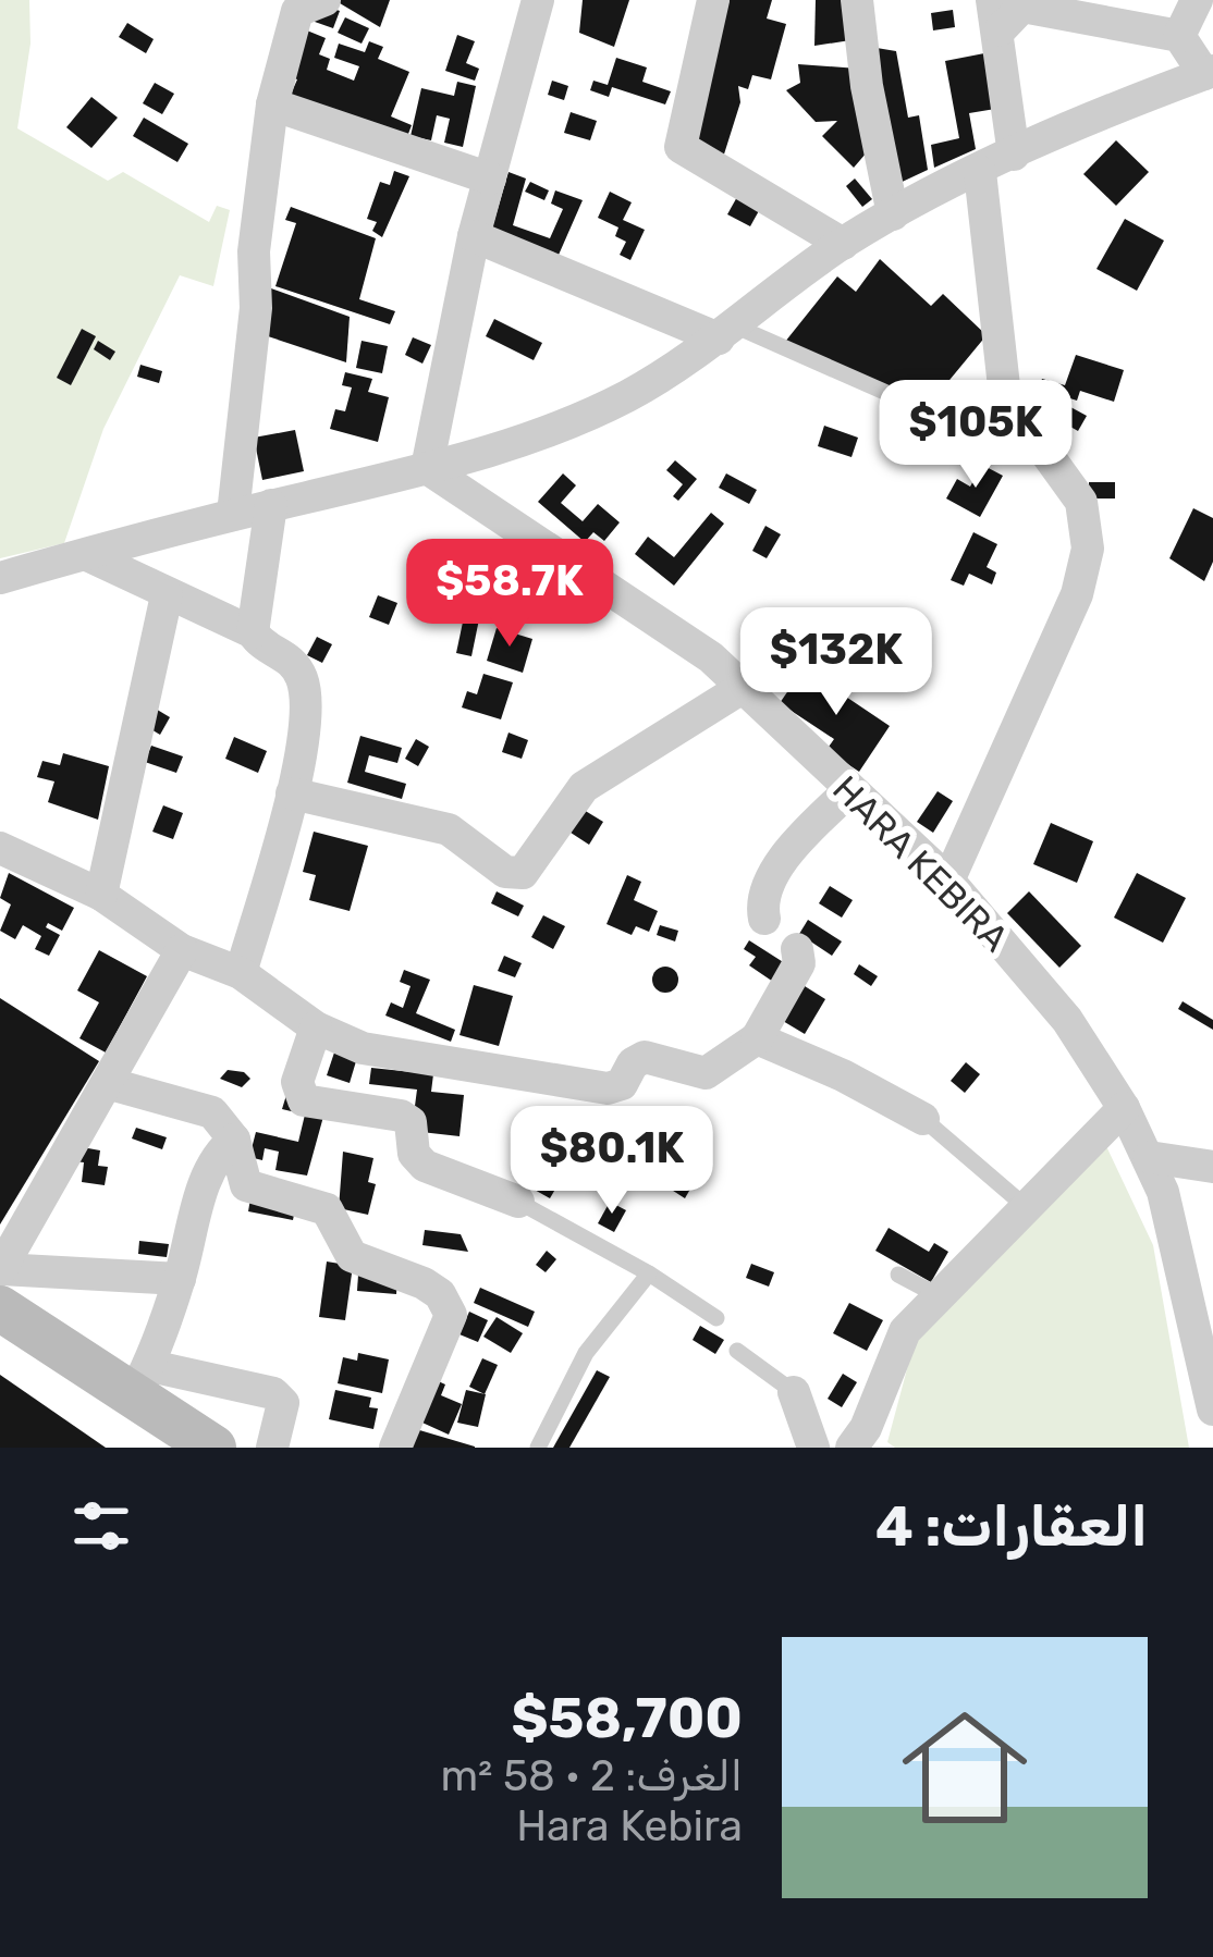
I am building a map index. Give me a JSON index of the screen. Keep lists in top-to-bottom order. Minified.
{"streets":{"street":["HARA KEBIRA"]},"page":{"price":["$105K","$58.7K","$132K","$80.1K"],"heading":"العقارات: 4","list":[{"name":"$58,700","note":"الغرف: 2 · 58 m² · Hara Kebira"}]}}
